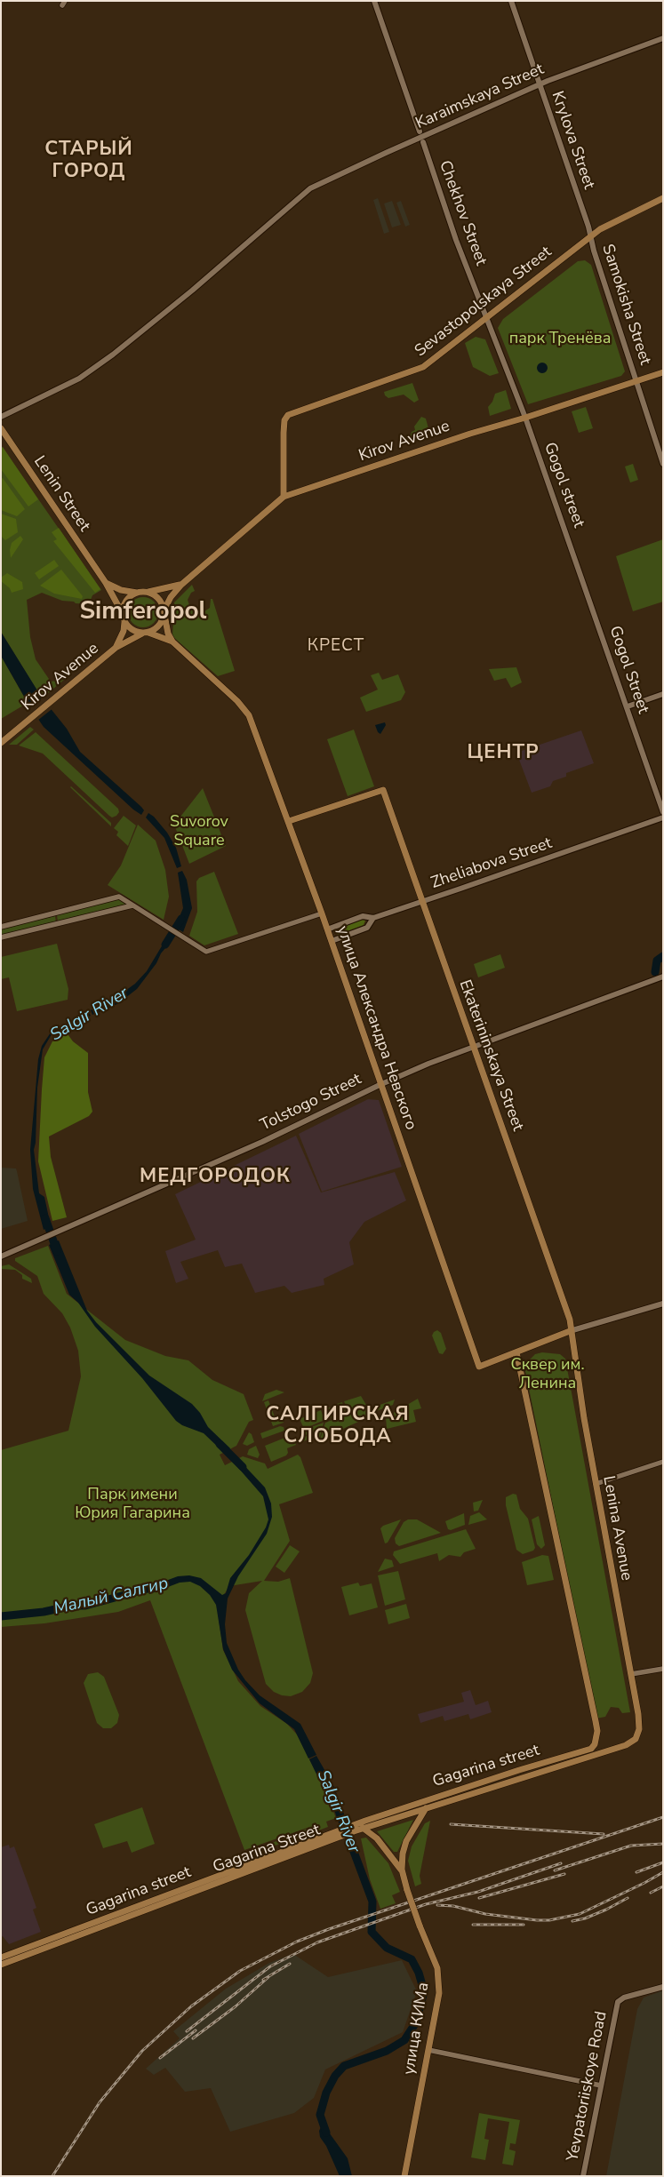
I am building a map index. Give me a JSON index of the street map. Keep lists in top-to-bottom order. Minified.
{"streets":{"main road":["Karaimskaya Street","Krylova Street","Chekhov Street","Sevastopolskaya Street","Samokisha Street","Kirov Avenue","Gogol street","Gogol Street","Zheliabova Street","улица Александра Невского","Ekaterininskaya Street","Tolstogo Street","Lenina Avenue","Gagarina street","Gagarina Street","улица КИМа","Yevpatoriiskoye Road"]},"crossings":[["Karaimskaya Street","Krylova Street"],["Krylova Street","Sevastopolskaya Street"],["Krylova Street","Samokisha Street"],["Chekhov Street","Sevastopolskaya Street"],["Chekhov Street","Kirov Avenue"],["Chekhov Street","Gogol street"],["Sevastopolskaya Street","Samokisha Street"],["Sevastopolskaya Street","Kirov Avenue"],["Samokisha Street","Kirov Avenue"],["Kirov Avenue","Gogol street"],["Gogol street","Gogol Street"],["Zheliabova Street","улица Александра Невского"],["Zheliabova Street","Ekaterininskaya Street"],["улица Александра Невского","Ekaterininskaya Street"],["улица Александра Невского","Tolstogo Street"],["улица Александра Невского","Gagarina street"],["Ekaterininskaya Street","Tolstogo Street"],["Ekaterininskaya Street","Lenina Avenue"],["Lenina Avenue","Gagarina Street"],["Gagarina street","Gagarina Street"]],"districts":["СТАРЫЙ ГОРОД","Simferopol","КРЕСТ","ЦЕНТР","МЕДГОРОДОК","САЛГИРСКАЯ СЛОБОДА"],"water":["Salgir River","Малый Салгир"],"parks":["парк Тренёва","Suvorov Square","Сквер им. Ленина","Парк имени Юрия Гагарина"]}
